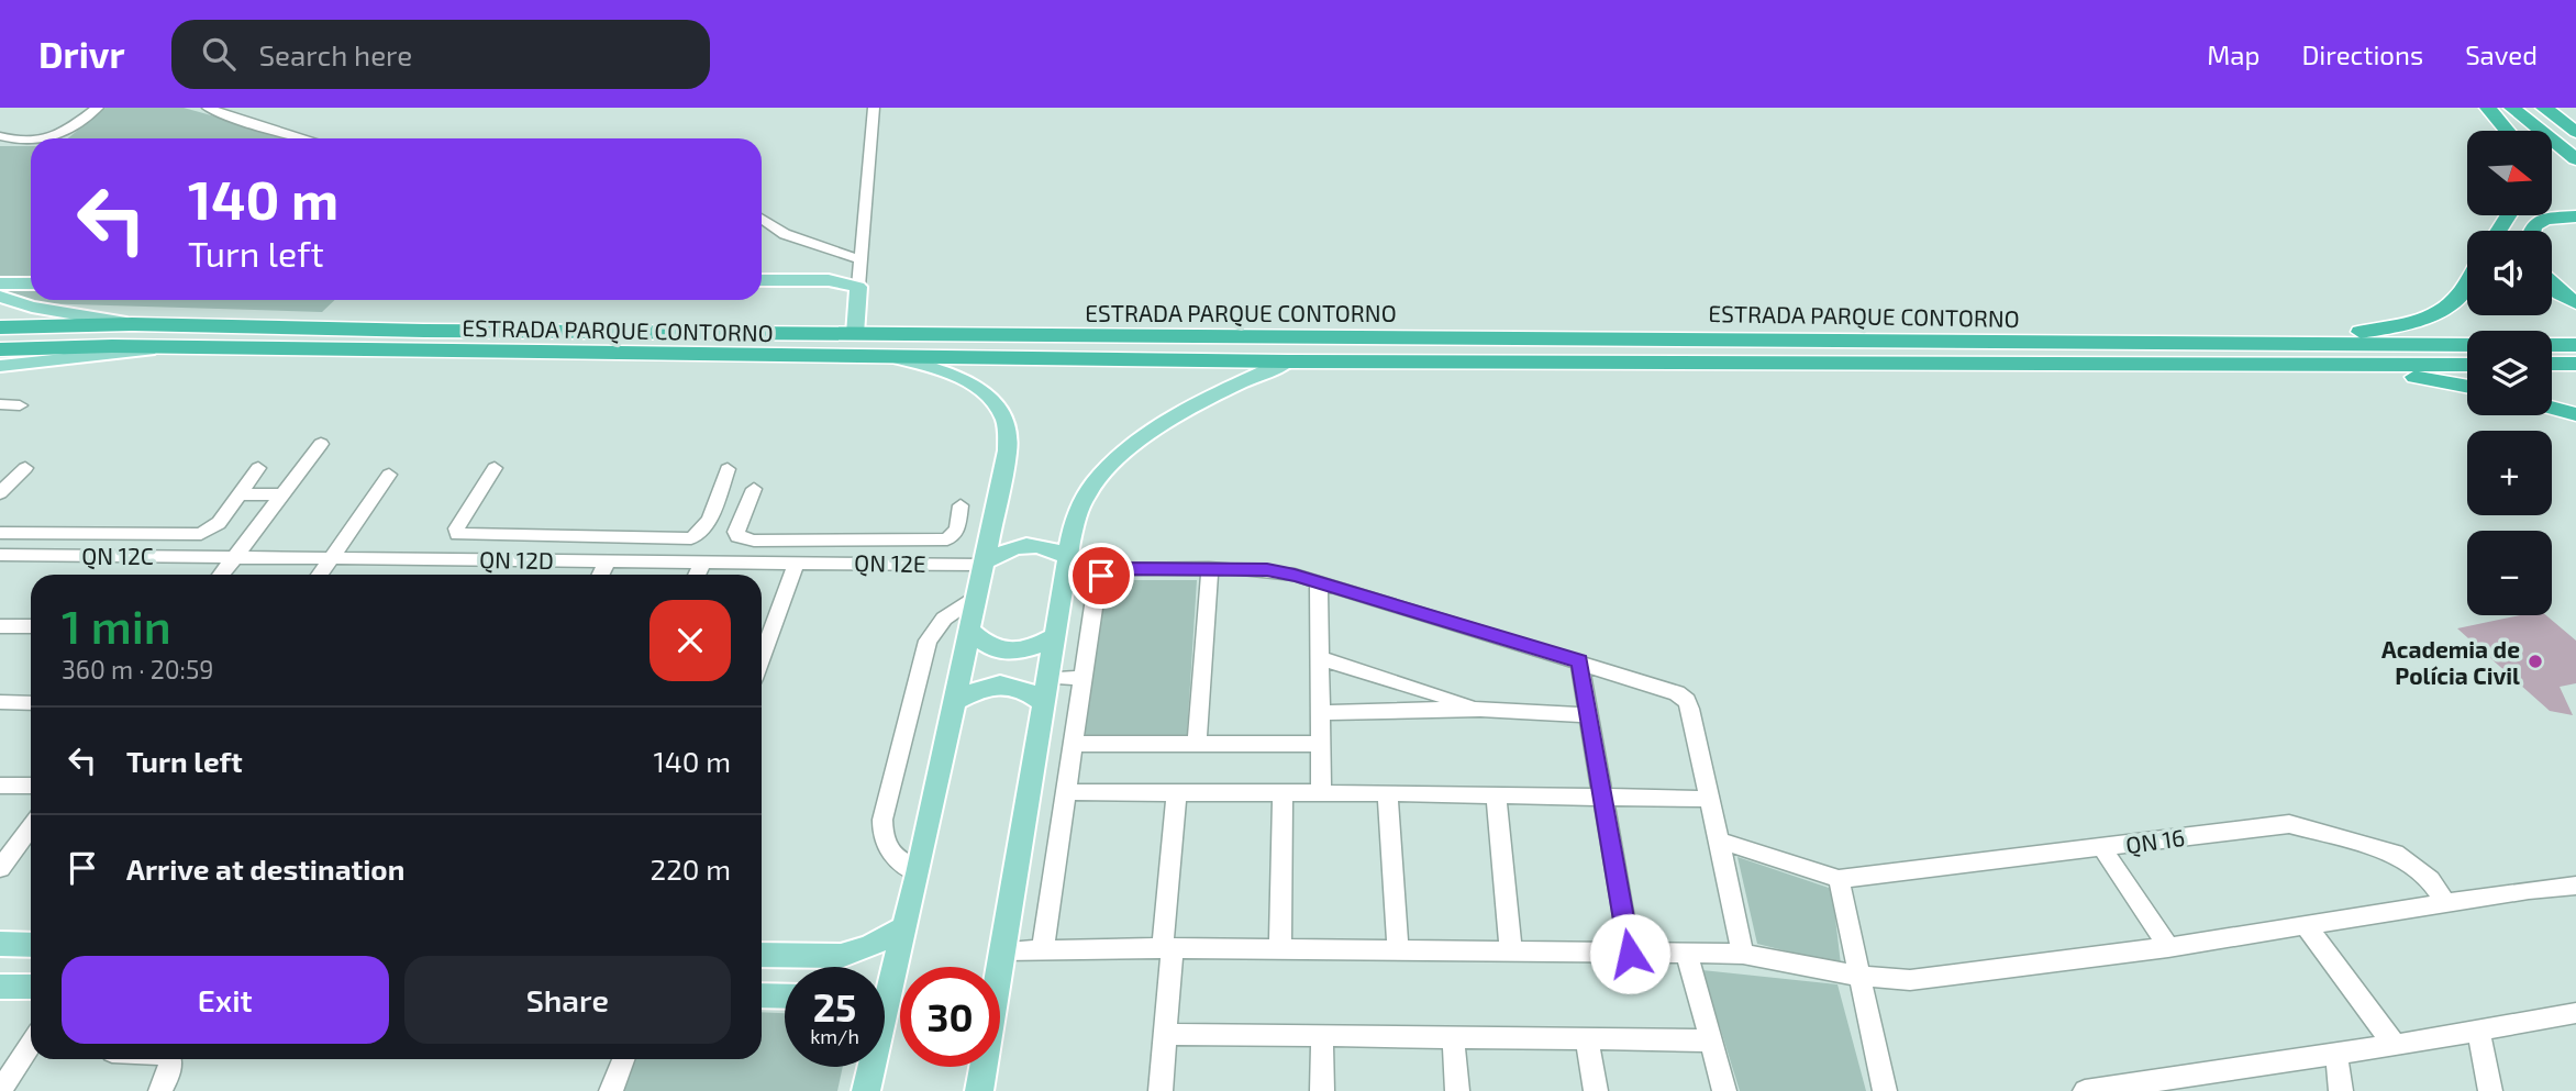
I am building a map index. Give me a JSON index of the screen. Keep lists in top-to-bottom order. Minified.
{"streets":{"highway":["ESTRADA PARQUE CONTORNO"],"street":["QN 12C","QN 12D","QN 12E","QN 16"]},"crossings":[["QN 12C","QN 12D"],["QN 12D","QN 12E"]],"places":["Academia de Polícia Civil"],"north":"right","page":{"header":"Drivr","search":"Search here","nav":["Map","Directions","Saved"],"map_buttons":["+","−"],"turn":["140 m","Turn left"],"heading":["1 min","360 m · 20:59"],"list":[{"name":"Turn left","value":"140 m"},{"name":"Arrive at destination","value":"220 m"}],"buttons":["Exit","Share"],"speed":"25 km/h","limit":"30"}}
